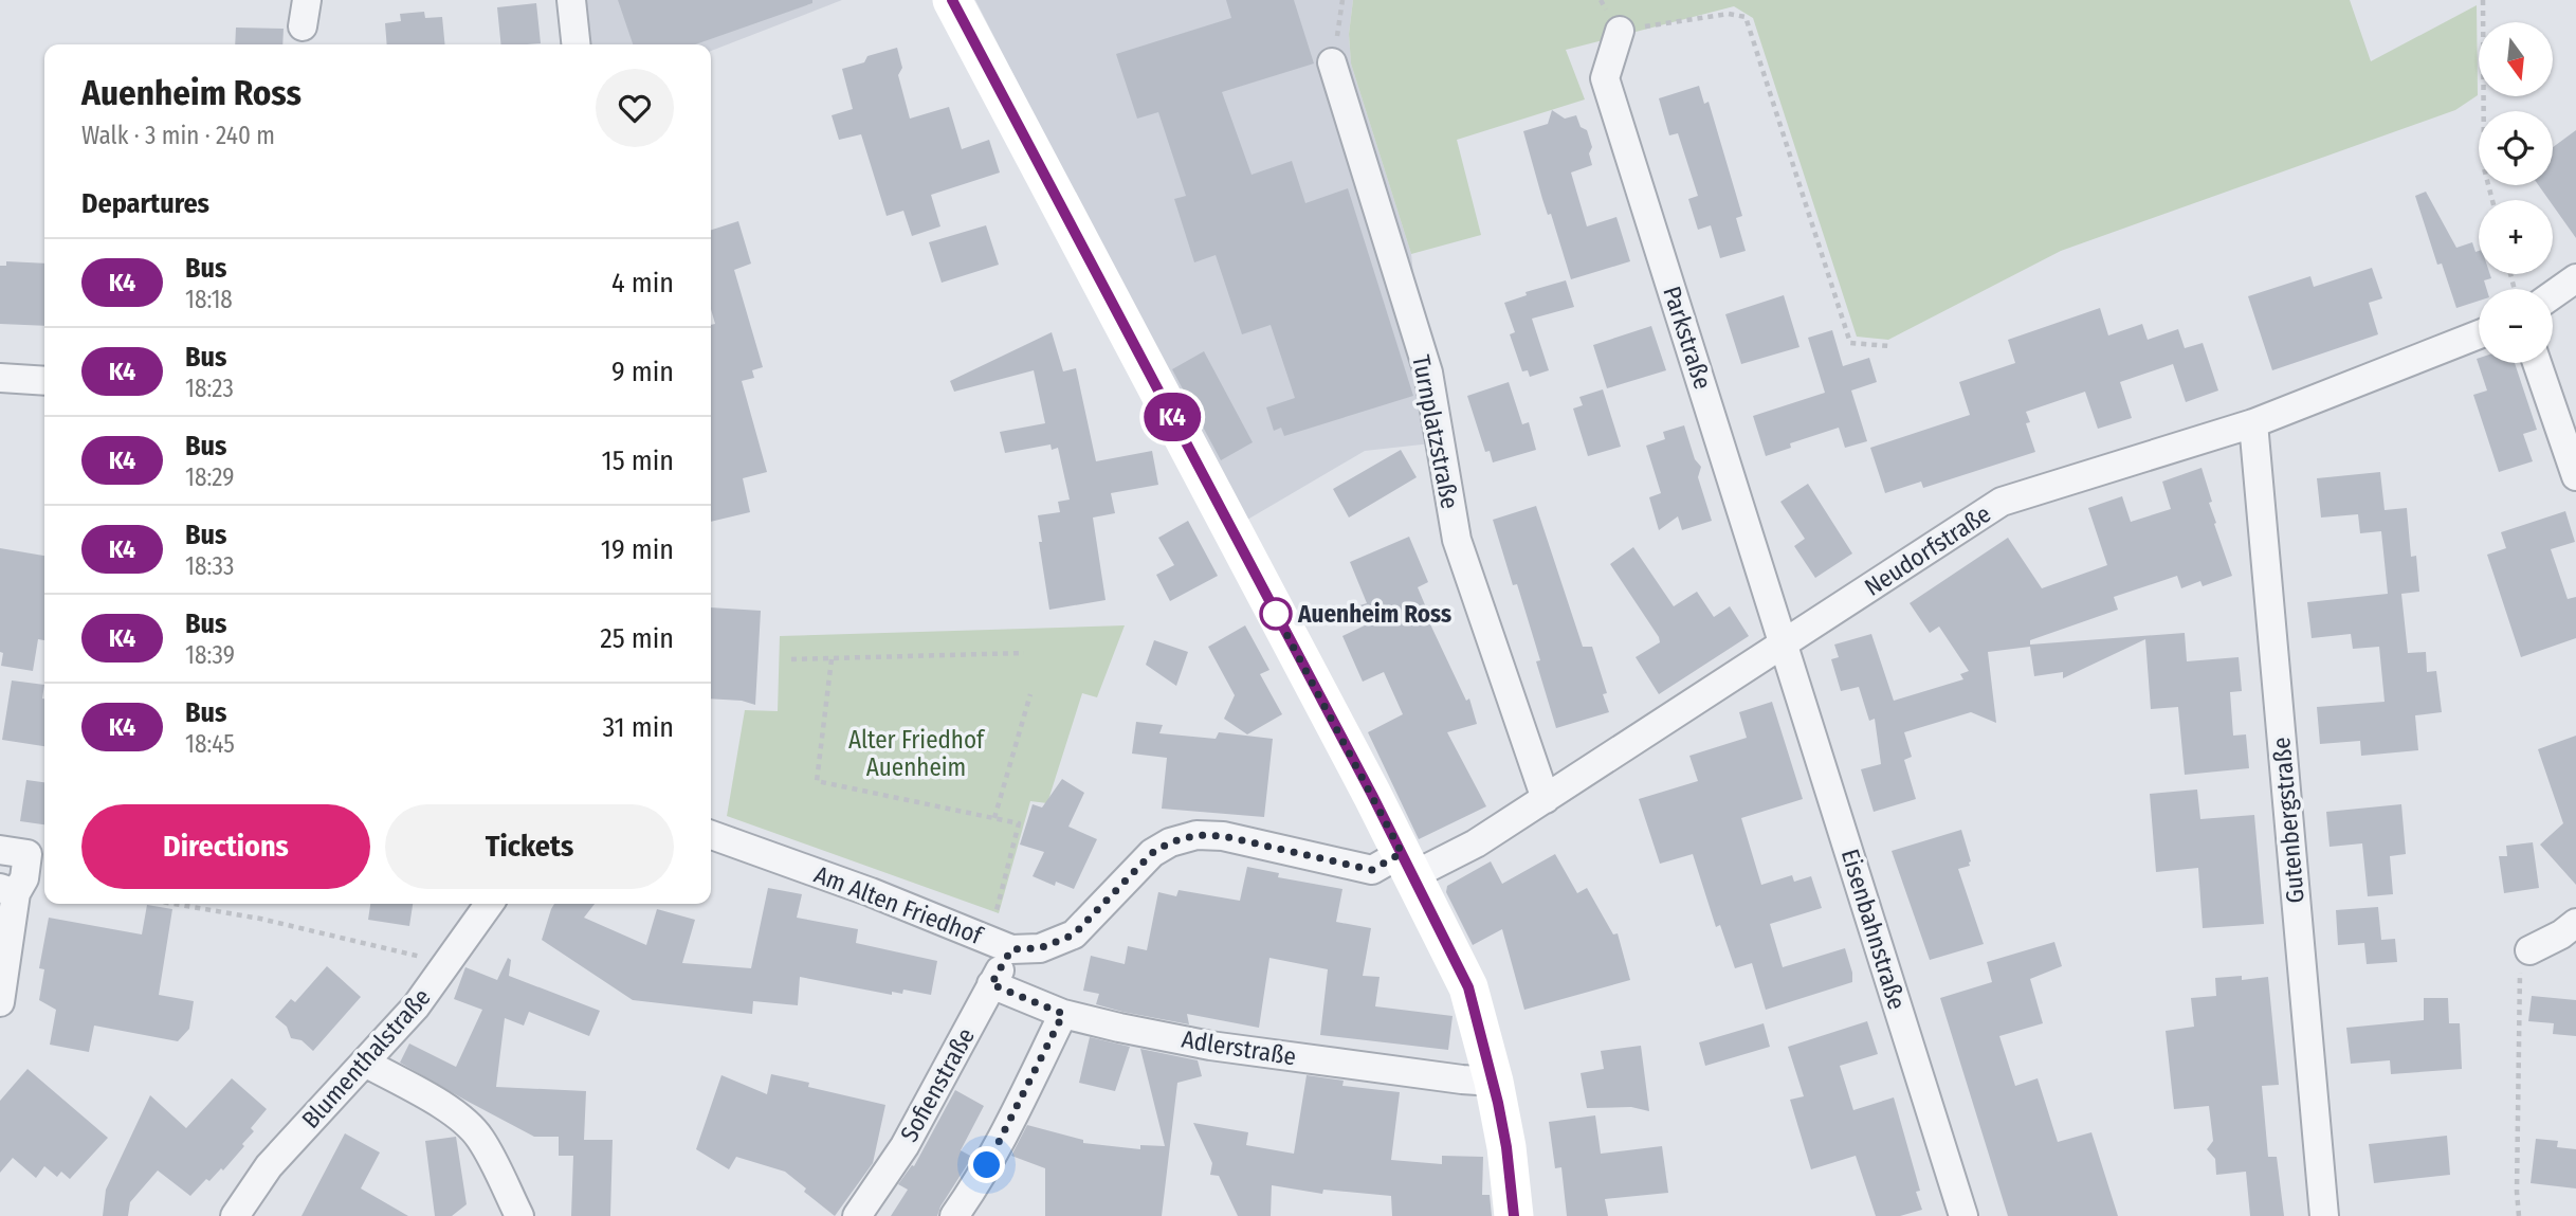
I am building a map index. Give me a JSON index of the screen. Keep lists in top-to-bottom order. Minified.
{"streets":{"street":["Parkstraße","Turnplatzstraße","Neudorfstraße","Gutenbergstraße","Am Alten Friedhof","Eisenbahnstraße","Adlerstraße","Blumenthalstraße","Sofienstraße"]},"crossings":[["Parkstraße","Neudorfstraße"],["Parkstraße","Eisenbahnstraße"],["Turnplatzstraße","Neudorfstraße"],["Neudorfstraße","Gutenbergstraße"],["Neudorfstraße","Am Alten Friedhof"],["Neudorfstraße","Eisenbahnstraße"],["Am Alten Friedhof","Sofienstraße"],["Adlerstraße","Sofienstraße"]],"parks":["Alter Friedhof Auenheim"],"places":["Auenheim Ross"],"lines":["bus line K4"],"north":"bottom","page":{"on_map":"K4","map_buttons":["+","−"],"heading":[["Auenheim Ross","Walk · 3 min · 240 m"],"Departures"],"list":[{"mark":"K4","name":"Bus","note":"18:18","value":"4 min"},{"mark":"K4","name":"Bus","note":"18:23","value":"9 min"},{"mark":"K4","name":"Bus","note":"18:29","value":"15 min"},{"mark":"K4","name":"Bus","note":"18:33","value":"19 min"},{"mark":"K4","name":"Bus","note":"18:39","value":"25 min"},{"mark":"K4","name":"Bus","note":"18:45","value":"31 min"}],"buttons":["Directions","Tickets"]}}
